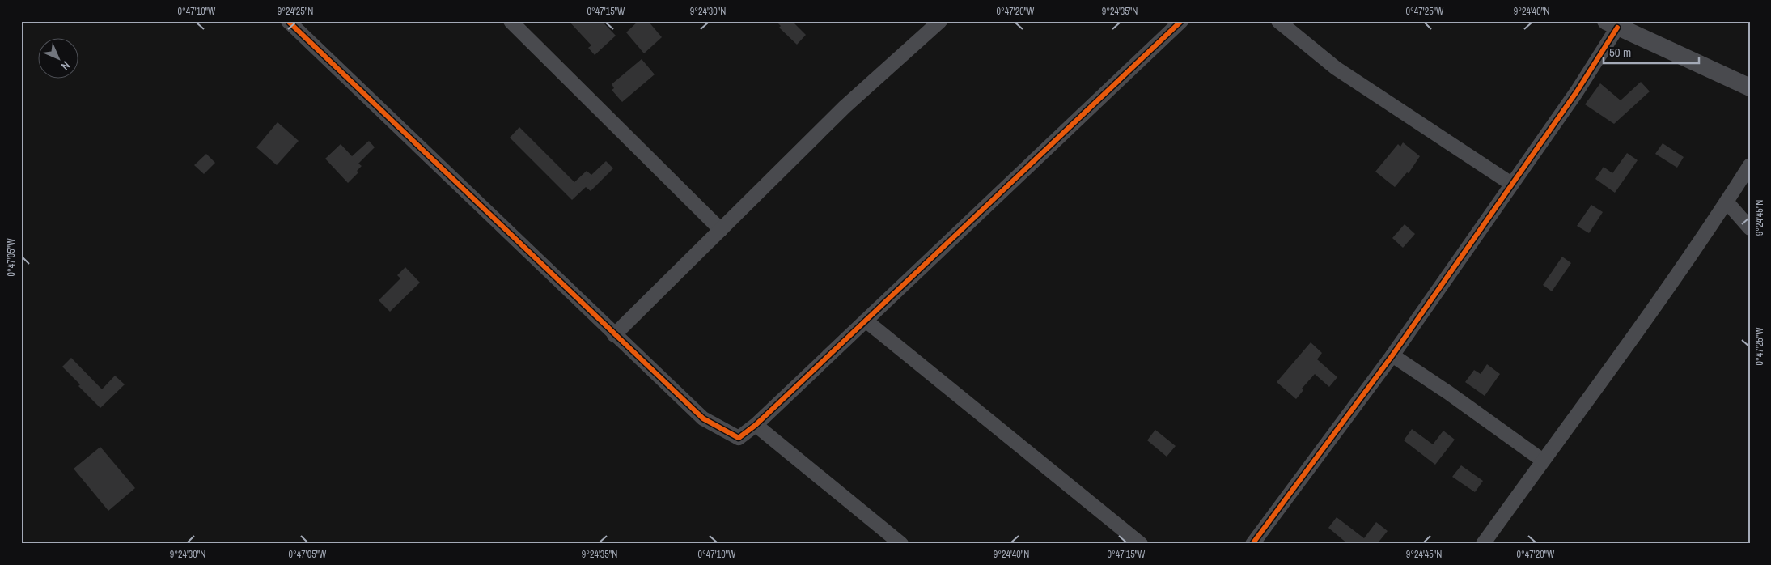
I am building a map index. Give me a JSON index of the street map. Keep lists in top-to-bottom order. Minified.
{"scale_bar":"50 m","north":"bottom right","coordinates":["0°47'10\"W","9°24'25\"N","0°47'15\"W","9°24'30\"N","0°47'20\"W","9°24'35\"N","0°47'25\"W","9°24'40\"N","9°24'45\"N","0°47'05\"W"]}
